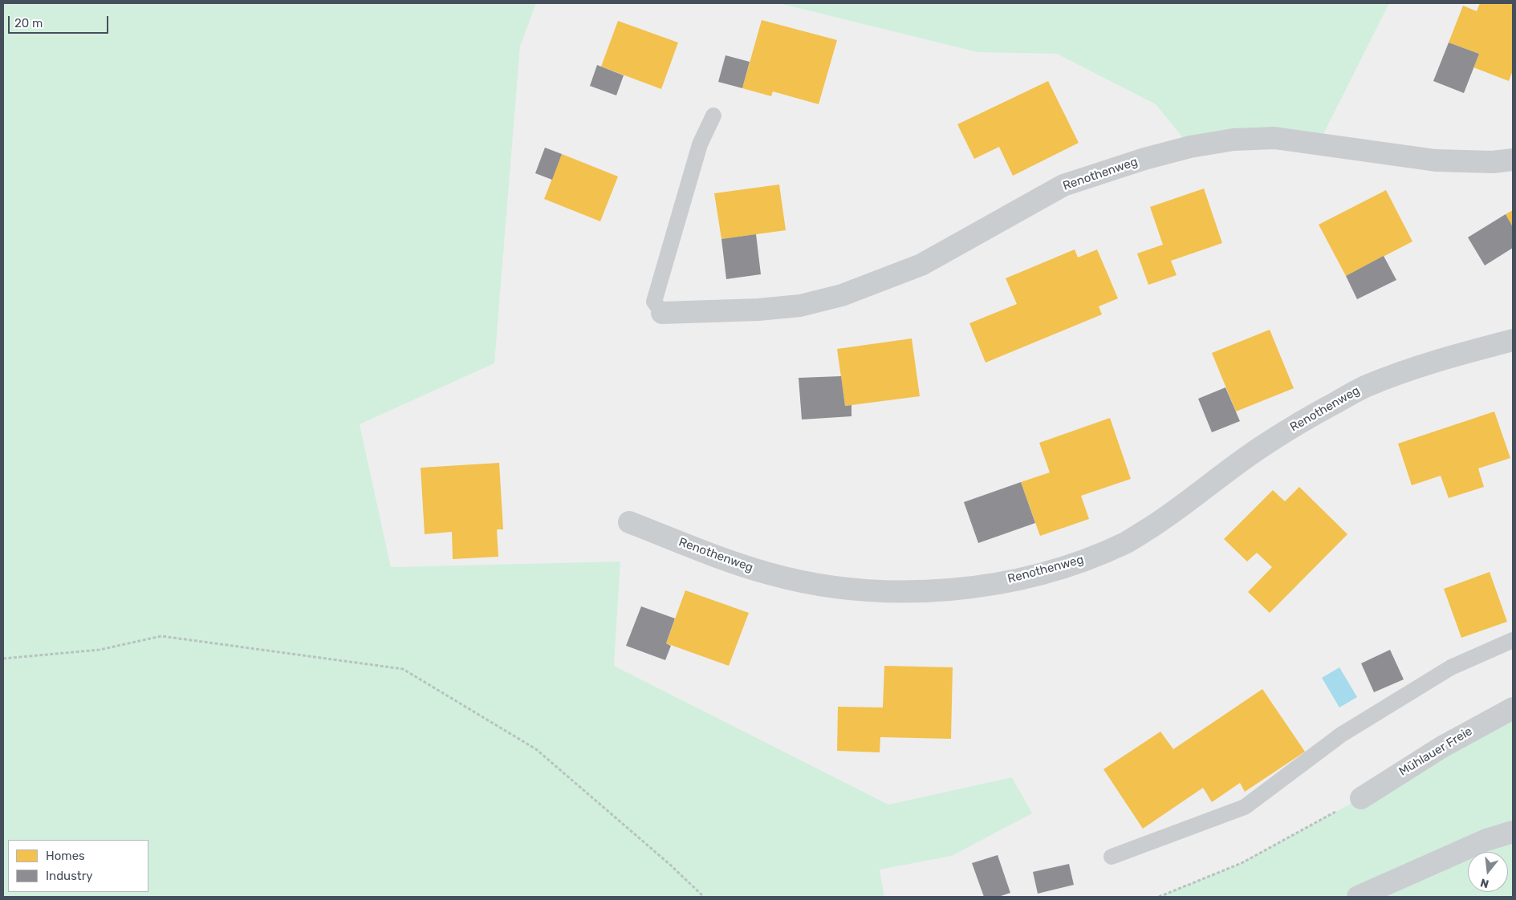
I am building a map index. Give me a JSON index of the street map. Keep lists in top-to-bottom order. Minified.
{"streets":{"street":["Renothenweg","Mühlauer Freie"]},"legend":["Homes","Industry"],"scale_bar":"20 m","north":"bottom"}
